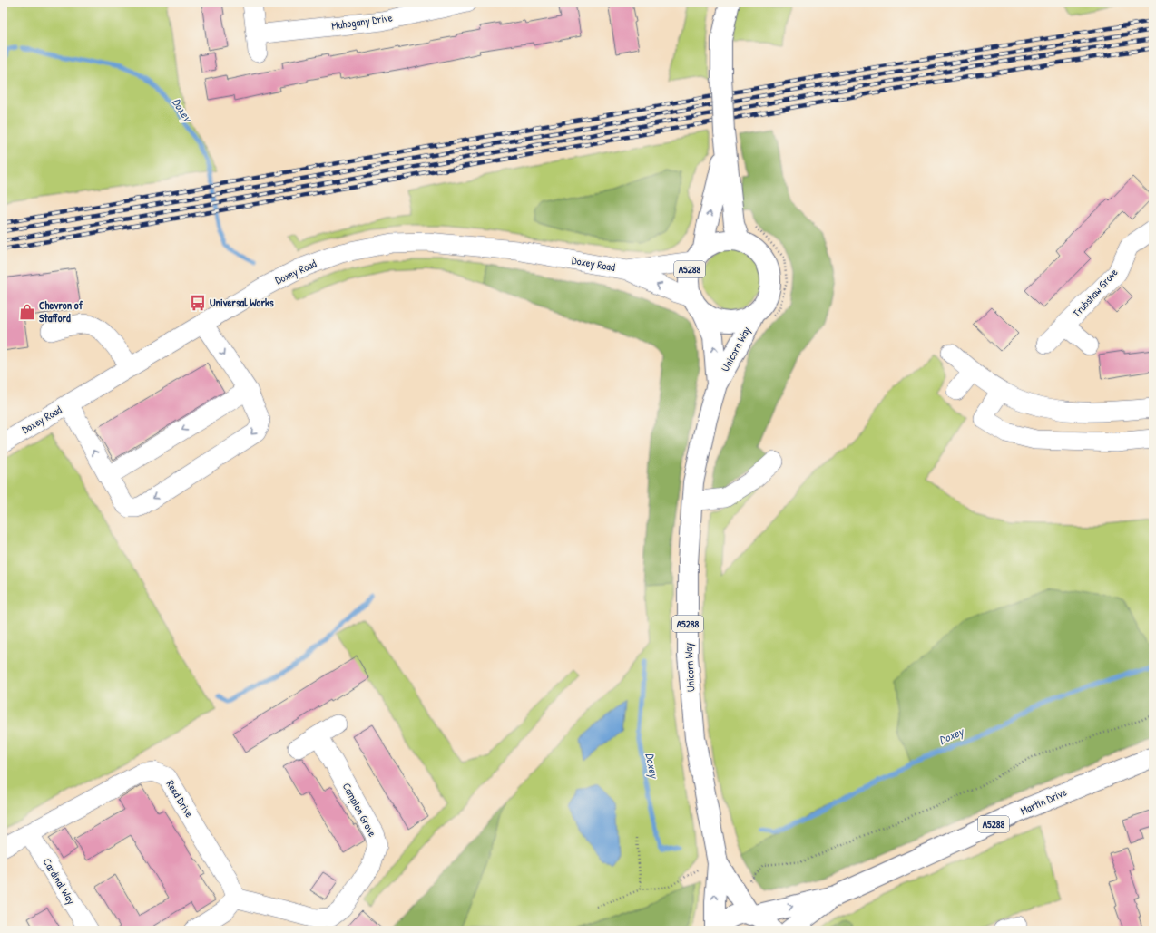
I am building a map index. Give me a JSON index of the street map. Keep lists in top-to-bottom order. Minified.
{"streets":{"main road":["A5288","Unicorn Way","Martin Drive"],"street":["Mahogany Drive","Doxey Road","Trubshaw Grove","Reed Drive","Campion Grove","Cardinal Way"]},"crossings":[["Doxey Road","A5288"],["Doxey Road","Unicorn Way"],["A5288","Unicorn Way"],["A5288","Martin Drive"],["Unicorn Way","Martin Drive"],["Reed Drive","Campion Grove"],["Reed Drive","Cardinal Way"]],"water":["Doxey"],"places":{"bus stop":["Universal Works"],"shop":["Chevron of Stafford"]}}
